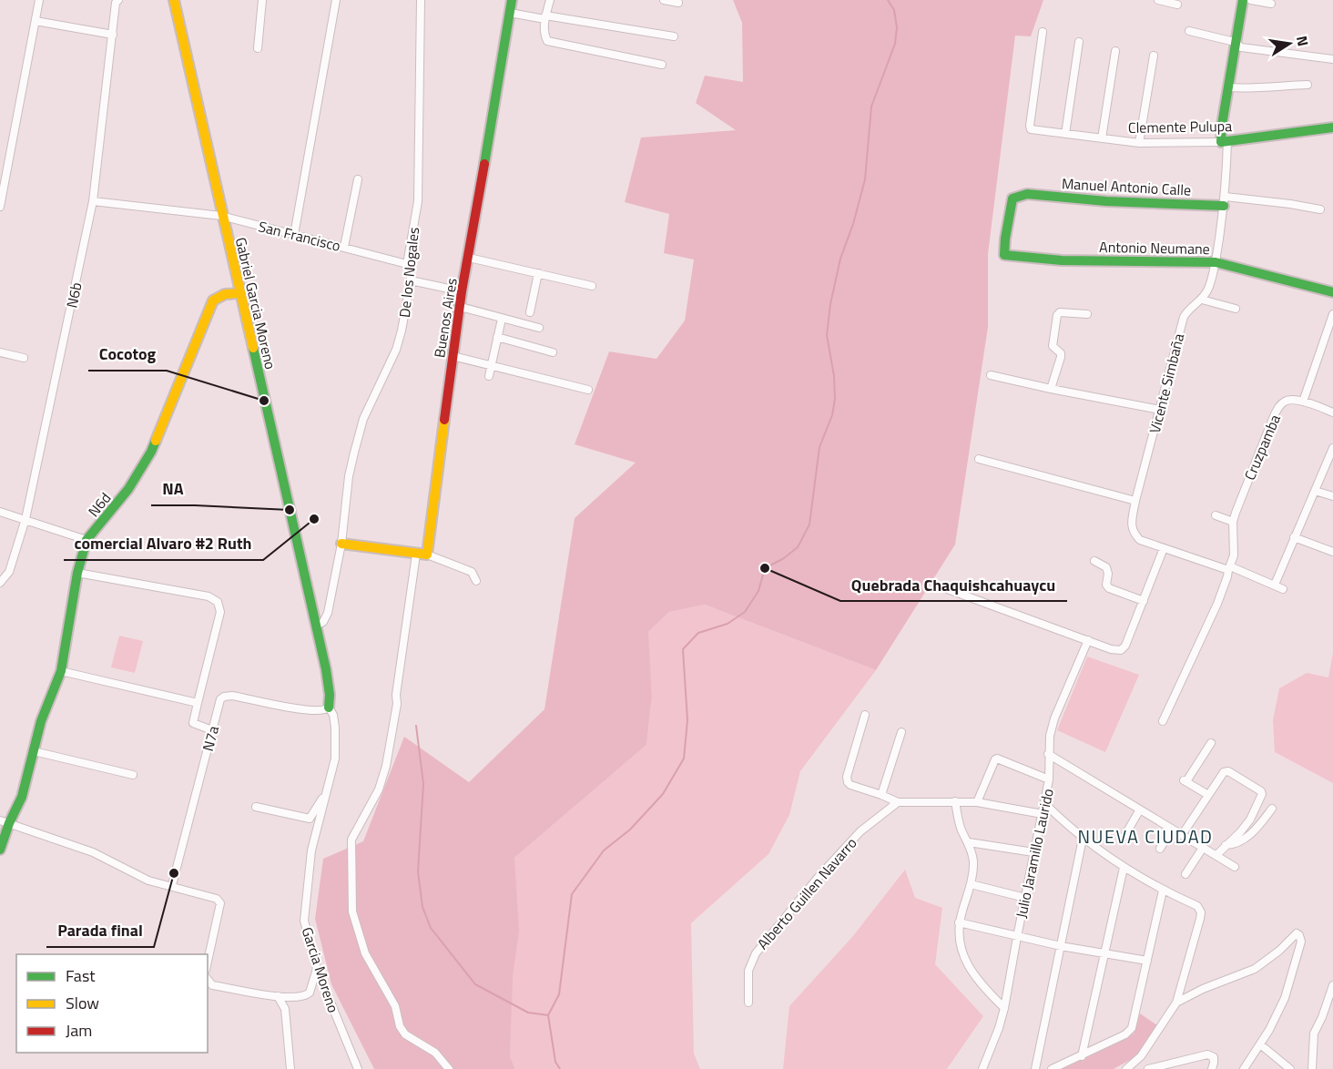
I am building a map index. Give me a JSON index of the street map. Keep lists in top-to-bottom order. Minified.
{"streets":{"street":["Clemente Pulupa","Manuel Antonio Calle","San Francisco","Antonio Neumane","De los Nogales","N6b","Gabriel Garcia Moreno","Buenos Aires","Vicente Simbaña","Cruzpamba","N6d","N7a","Julio Jaramillo Laurido","Alberto Guillen Navarro","Garcia Moreno"]},"crossings":[["Clemente Pulupa","Vicente Simbaña"],["Manuel Antonio Calle","Antonio Neumane"],["Manuel Antonio Calle","Vicente Simbaña"],["San Francisco","De los Nogales"],["San Francisco","N6b"],["San Francisco","Gabriel Garcia Moreno"],["Antonio Neumane","Vicente Simbaña"],["De los Nogales","Gabriel Garcia Moreno"],["Gabriel Garcia Moreno","N6d"],["Gabriel Garcia Moreno","N7a"],["Gabriel Garcia Moreno","Garcia Moreno"],["Vicente Simbaña","Cruzpamba"],["N7a","Garcia Moreno"]],"districts":["NUEVA CIUDAD"],"places":["Cocotog","NA","comercial Alvaro #2 Ruth","Quebrada Chaquishcahuaycu","Parada final"],"legend":["Fast","Slow","Jam"],"north":"right"}
